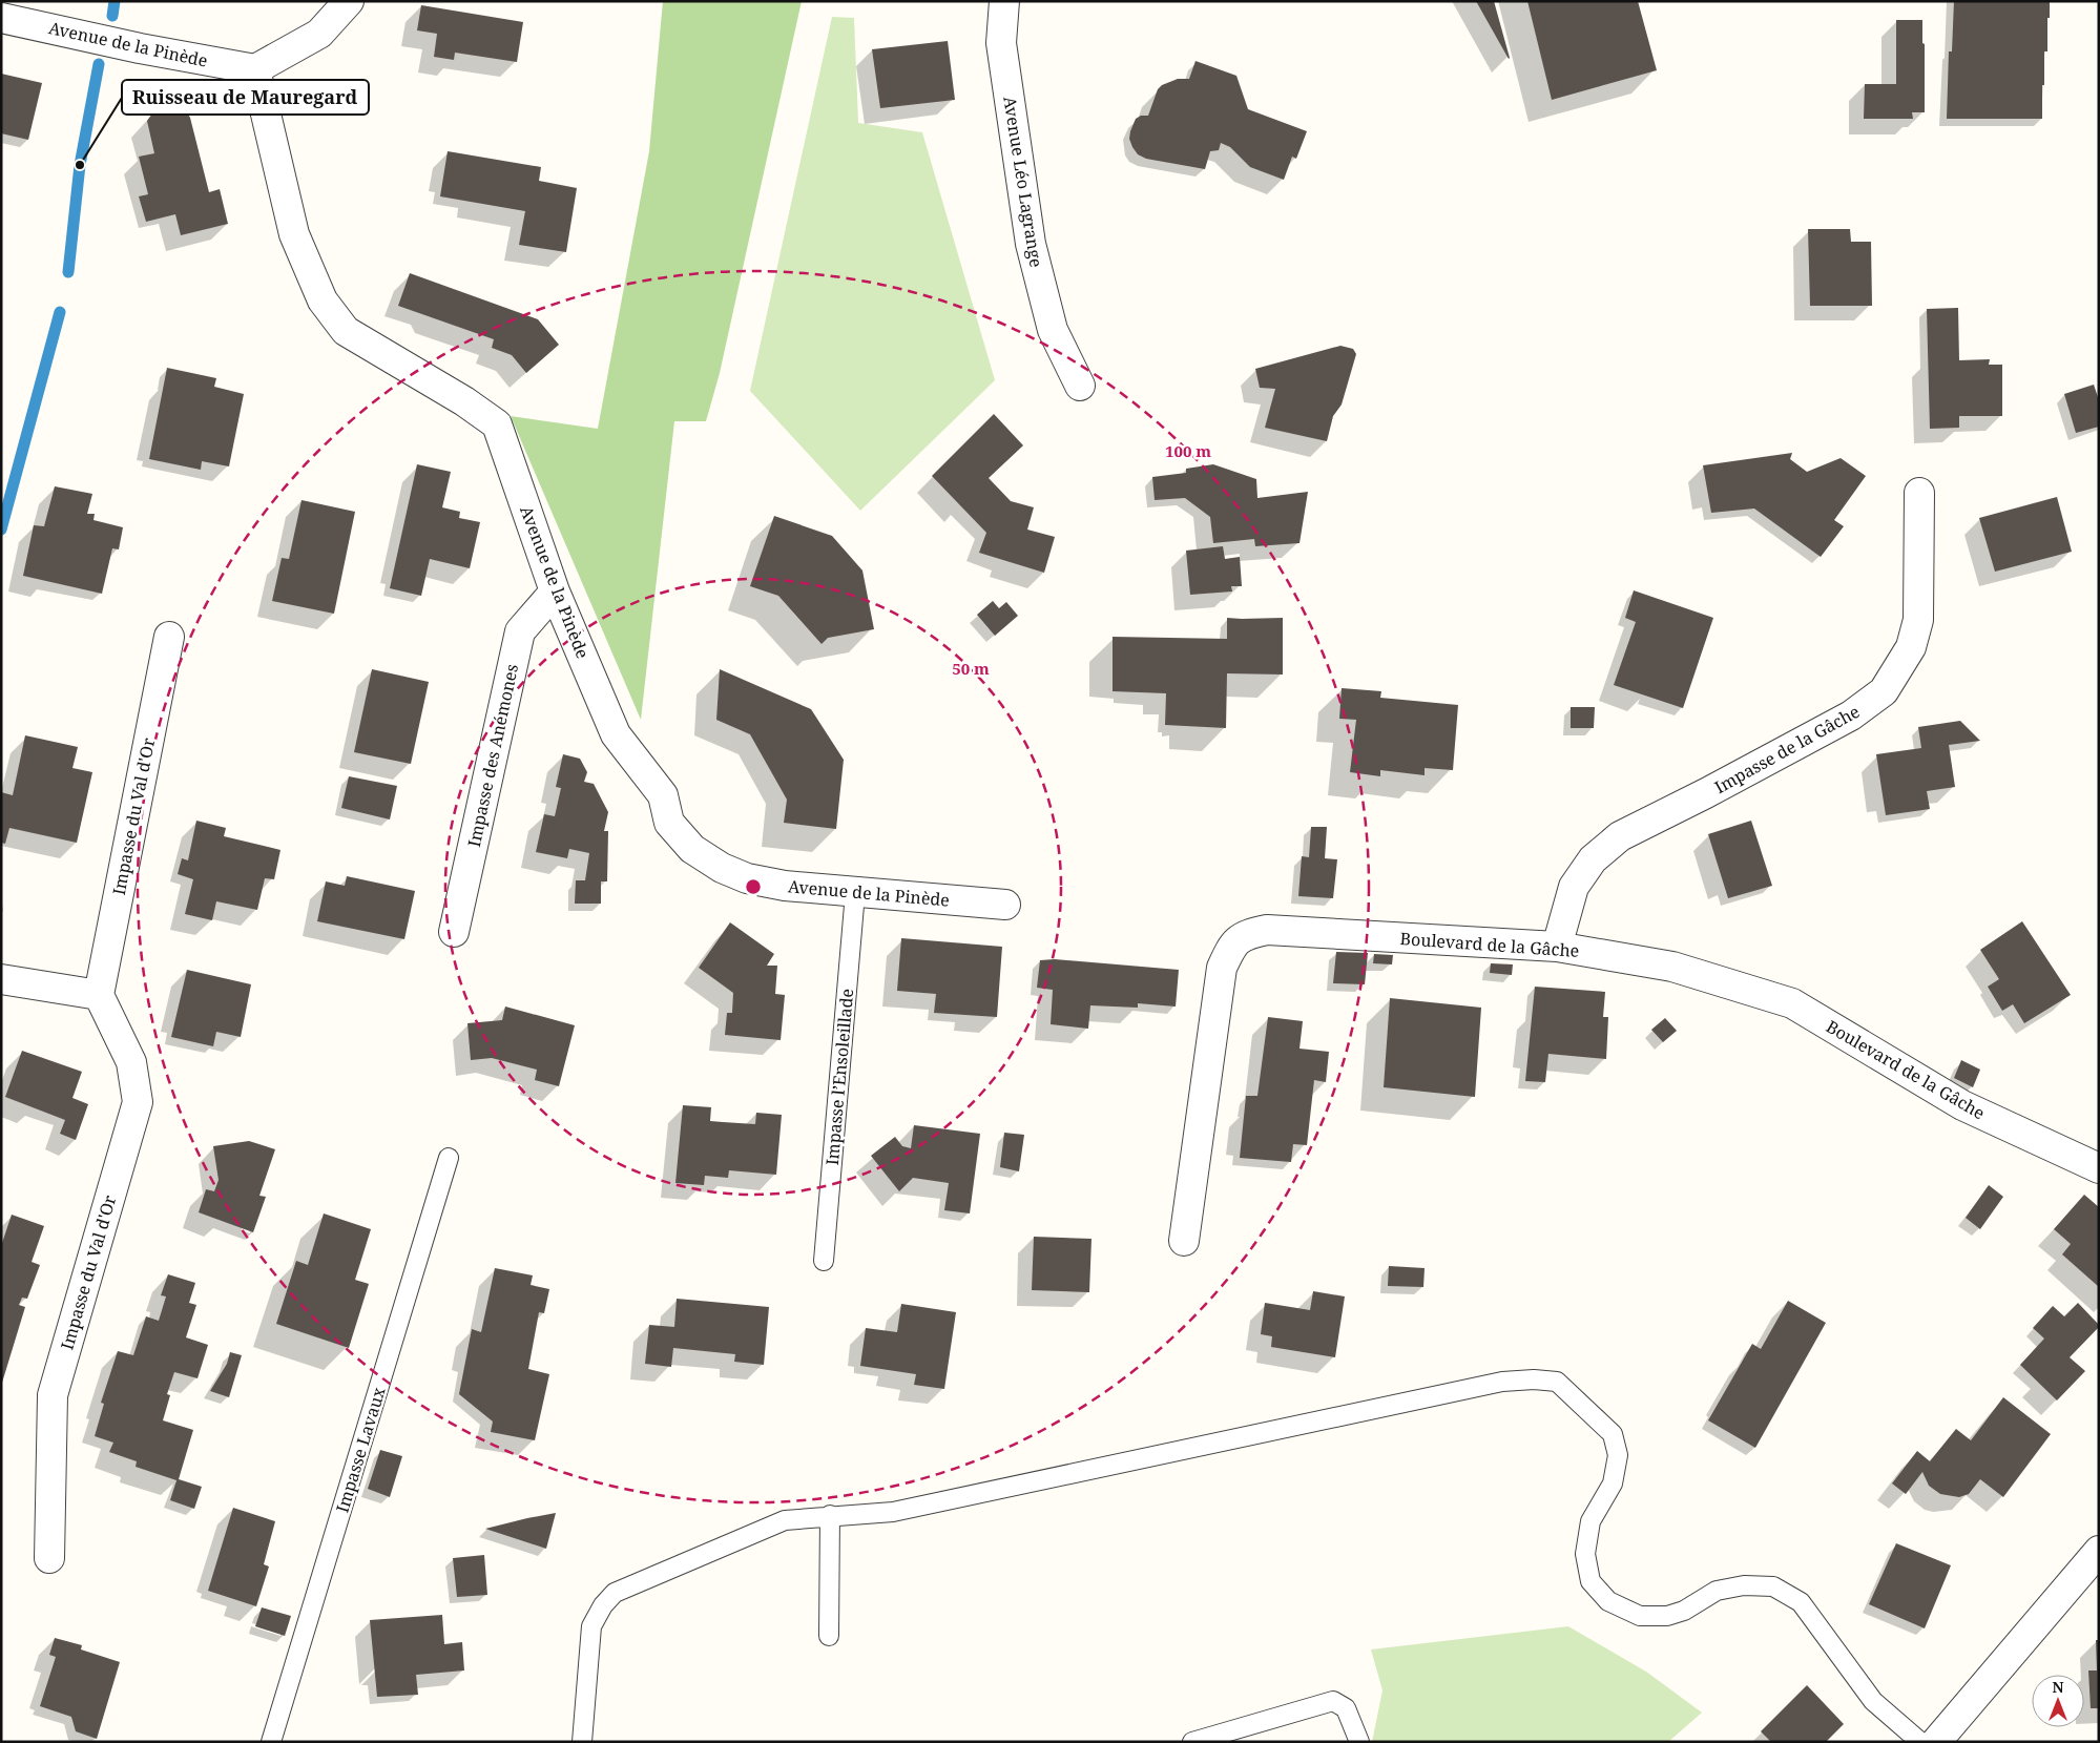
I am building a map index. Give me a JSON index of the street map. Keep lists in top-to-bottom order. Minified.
{"streets":{"street":["Avenue de la Pinède","Avenue Léo Lagrange","Impasse de la Gâche","Impasse des Anémones","Impasse du Val d'Or","Boulevard de la Gâche"],"lane":["Impasse l’Ensoleillade","Impasse Lavaux"]},"crossings":[["Avenue de la Pinède","Impasse des Anémones"],["Avenue de la Pinède","Impasse l’Ensoleillade"],["Impasse de la Gâche","Boulevard de la Gâche"]],"places":["Ruisseau de Mauregard"],"north":"top","rings":["100 m","50 m"]}
